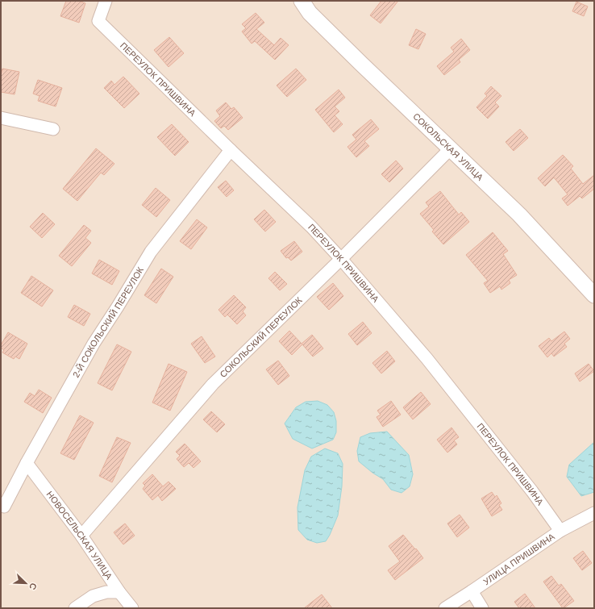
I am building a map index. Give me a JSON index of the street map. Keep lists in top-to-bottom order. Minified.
{"streets":{"street":["ПЕРЕУЛОК ПРИШВИНА","СОКОЛЬСКАЯ УЛИЦА","2-Й СОКОЛЬСКИЙ ПЕРЕУЛОК","СОКОЛЬСКИЙ ПЕРЕУЛОК","НОВОСЕЛЬСКАЯ УЛИЦА","УЛИЦА ПРИШВИНА"]},"crossings":[["ПЕРЕУЛОК ПРИШВИНА","2-Й СОКОЛЬСКИЙ ПЕРЕУЛОК"],["ПЕРЕУЛОК ПРИШВИНА","СОКОЛЬСКИЙ ПЕРЕУЛОК"],["ПЕРЕУЛОК ПРИШВИНА","УЛИЦА ПРИШВИНА"],["СОКОЛЬСКАЯ УЛИЦА","СОКОЛЬСКИЙ ПЕРЕУЛОК"],["2-Й СОКОЛЬСКИЙ ПЕРЕУЛОК","НОВОСЕЛЬСКАЯ УЛИЦА"],["СОКОЛЬСКИЙ ПЕРЕУЛОК","НОВОСЕЛЬСКАЯ УЛИЦА"]],"north":"bottom right"}
